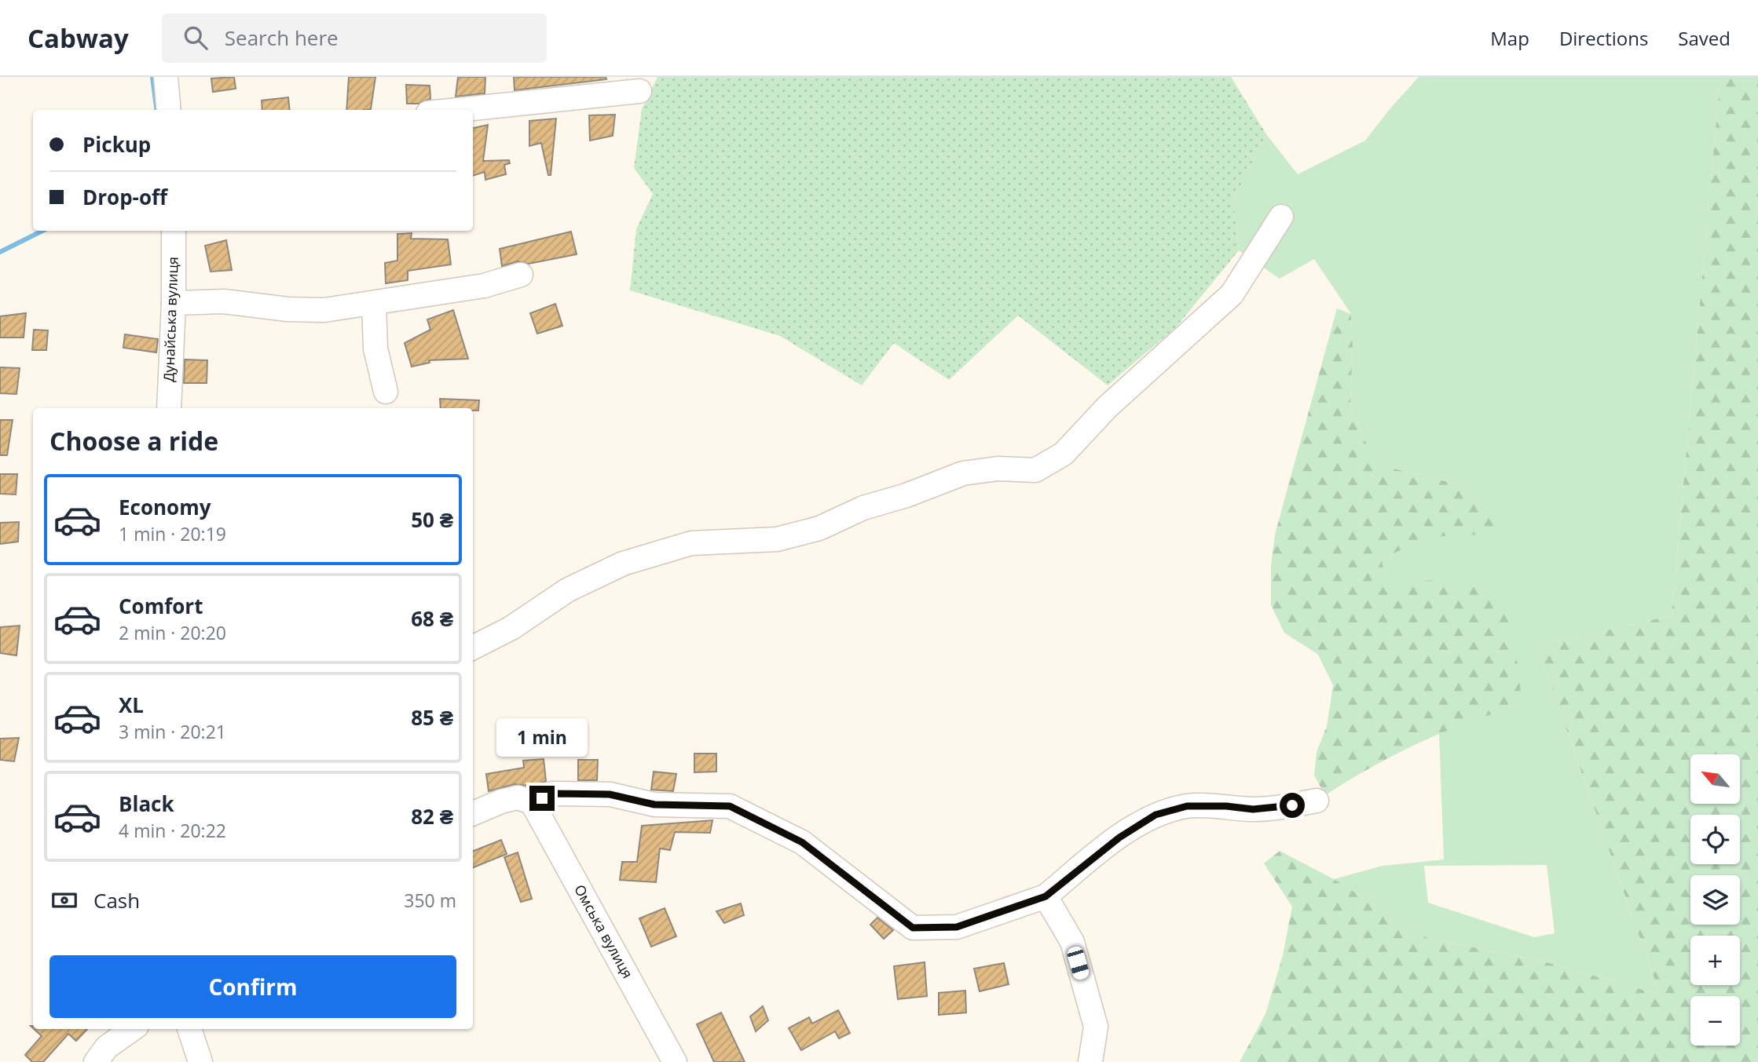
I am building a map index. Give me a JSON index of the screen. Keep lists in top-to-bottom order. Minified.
{"streets":{"street":["Дунайська вулиця","Омська вулиця"]},"north":"top left","page":{"header":"Cabway","search":"Search here","nav":["Map","Directions","Saved"],"banner":["Pickup","Drop-off"],"heading":"Choose a ride","list":[{"name":"Economy","note":"1 min · 20:19","value":"50 ₴"},{"name":"Comfort","note":"2 min · 20:20","value":"68 ₴"},{"name":"XL","note":"3 min · 20:21","value":"85 ₴"},{"name":"Black","note":"4 min · 20:22","value":"82 ₴"}],"bubble":"1 min","map_buttons":["+","−"],"pay":["Cash","350 m"],"buttons":"Confirm"}}
